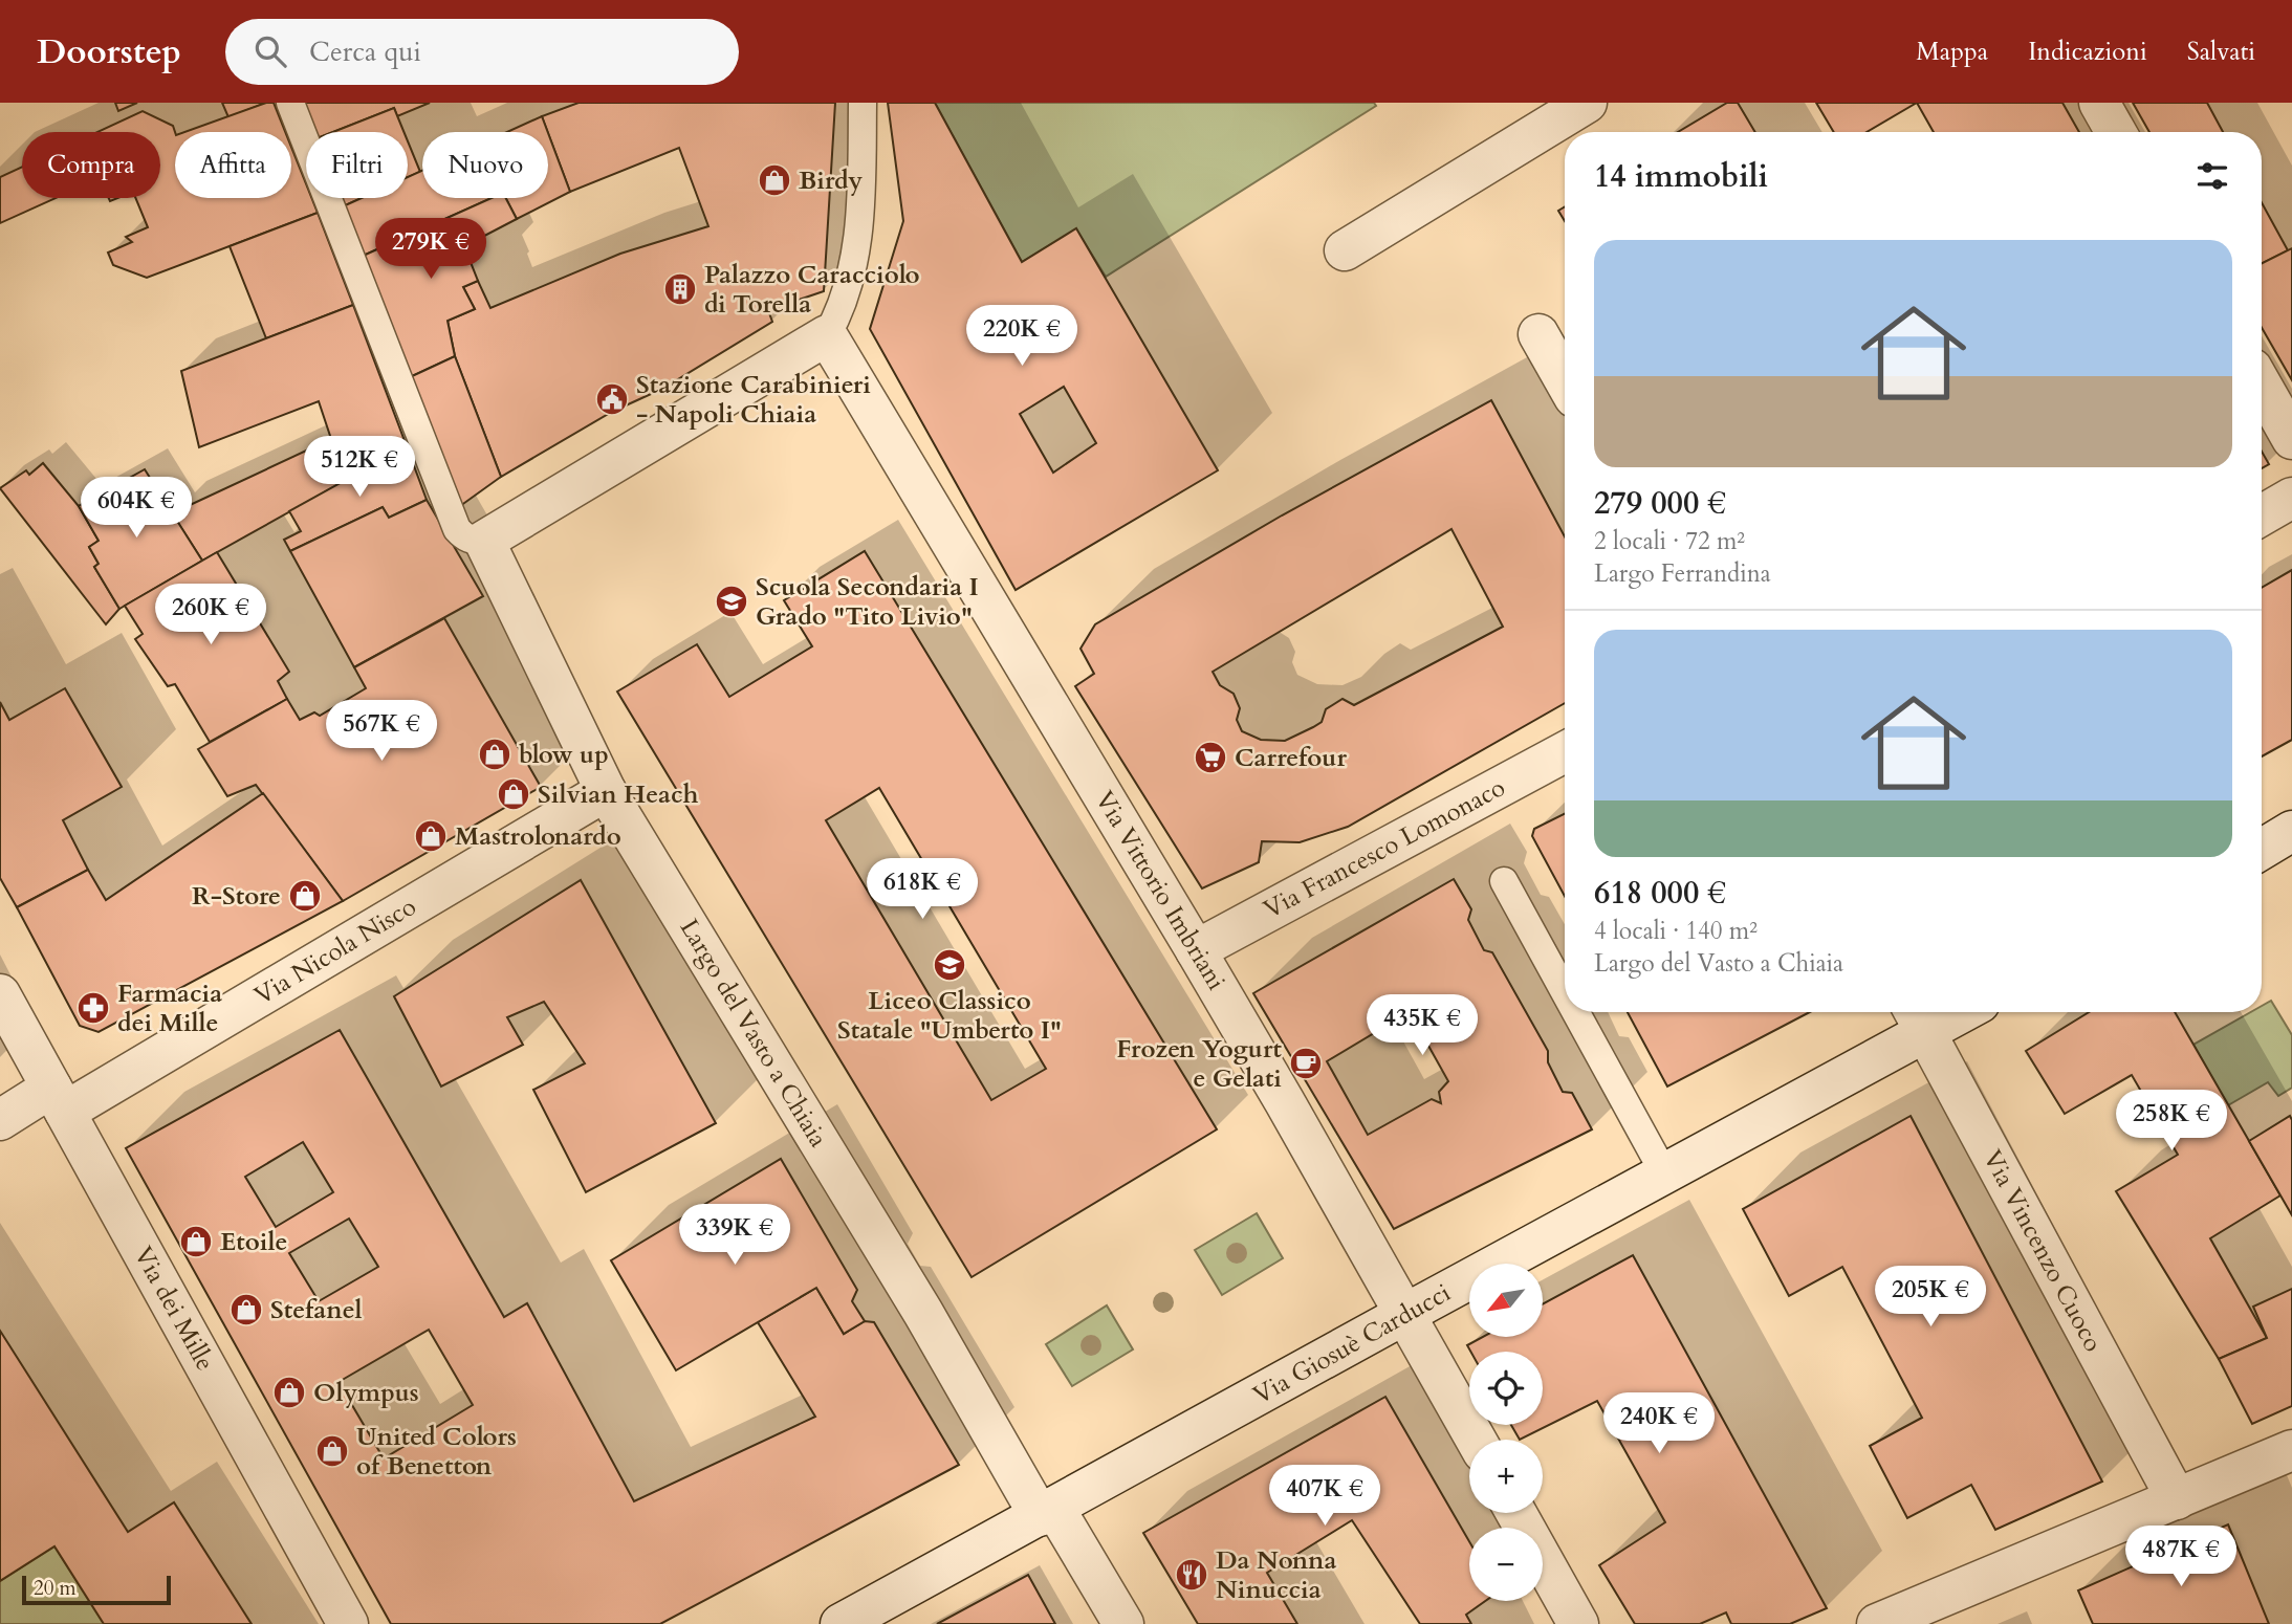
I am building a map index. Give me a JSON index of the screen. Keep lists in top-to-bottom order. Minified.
{"streets":{"street":["Via Francesco Lomonaco","Via Vittorio Imbriani","Via Nicola Nisco","Largo del Vasto a Chiaia","Via Vincenzo Cuoco","Via dei Mille","Via Giosuè Carducci"]},"crossings":[["Via Francesco Lomonaco","Via Vittorio Imbriani"],["Via Vittorio Imbriani","Via Giosuè Carducci"],["Via Nicola Nisco","Largo del Vasto a Chiaia"],["Via Nicola Nisco","Via dei Mille"],["Largo del Vasto a Chiaia","Via Giosuè Carducci"],["Via Vincenzo Cuoco","Via Giosuè Carducci"]],"places":{"shop":["Birdy","blow up","Silvian Heach","Mastrolonardo","R-Store","Etoile","Stefanel","Olympus","United Colors of Benetton"],"building":["Palazzo Caracciolo di Torella"],"public building":["Stazione Carabinieri - Napoli Chiaia"],"school or university":["Scuola Secondaria I Grado \"Tito Livio\"","Liceo Classico Statale \"Umberto I\""],"supermarket":["Carrefour"],"pharmacy":["Farmacia dei Mille"],"cafe":["Frozen Yogurt e Gelati"],"restaurant":["Da Nonna Ninuccia"]},"scale_bar":"20 m","north":"bottom left","page":{"header":"Doorstep","search":"Cerca qui","nav":["Mappa","Indicazioni","Salvati"],"chip":["Compra","Affitta","Filtri","Nuovo"],"heading":"14 immobili","price":["279K €","220K €","512K €","604K €","260K €","567K €","618K €","435K €","258K €","339K €","205K €","240K €","407K €","487K €"],"list":[{"name":"279 000 €","note":"2 locali · 72 m² · Largo Ferrandina"},{"name":"618 000 €","note":"4 locali · 140 m² · Largo del Vasto a Chiaia"}],"map_buttons":["+","−"],"scale":"20 m"}}
